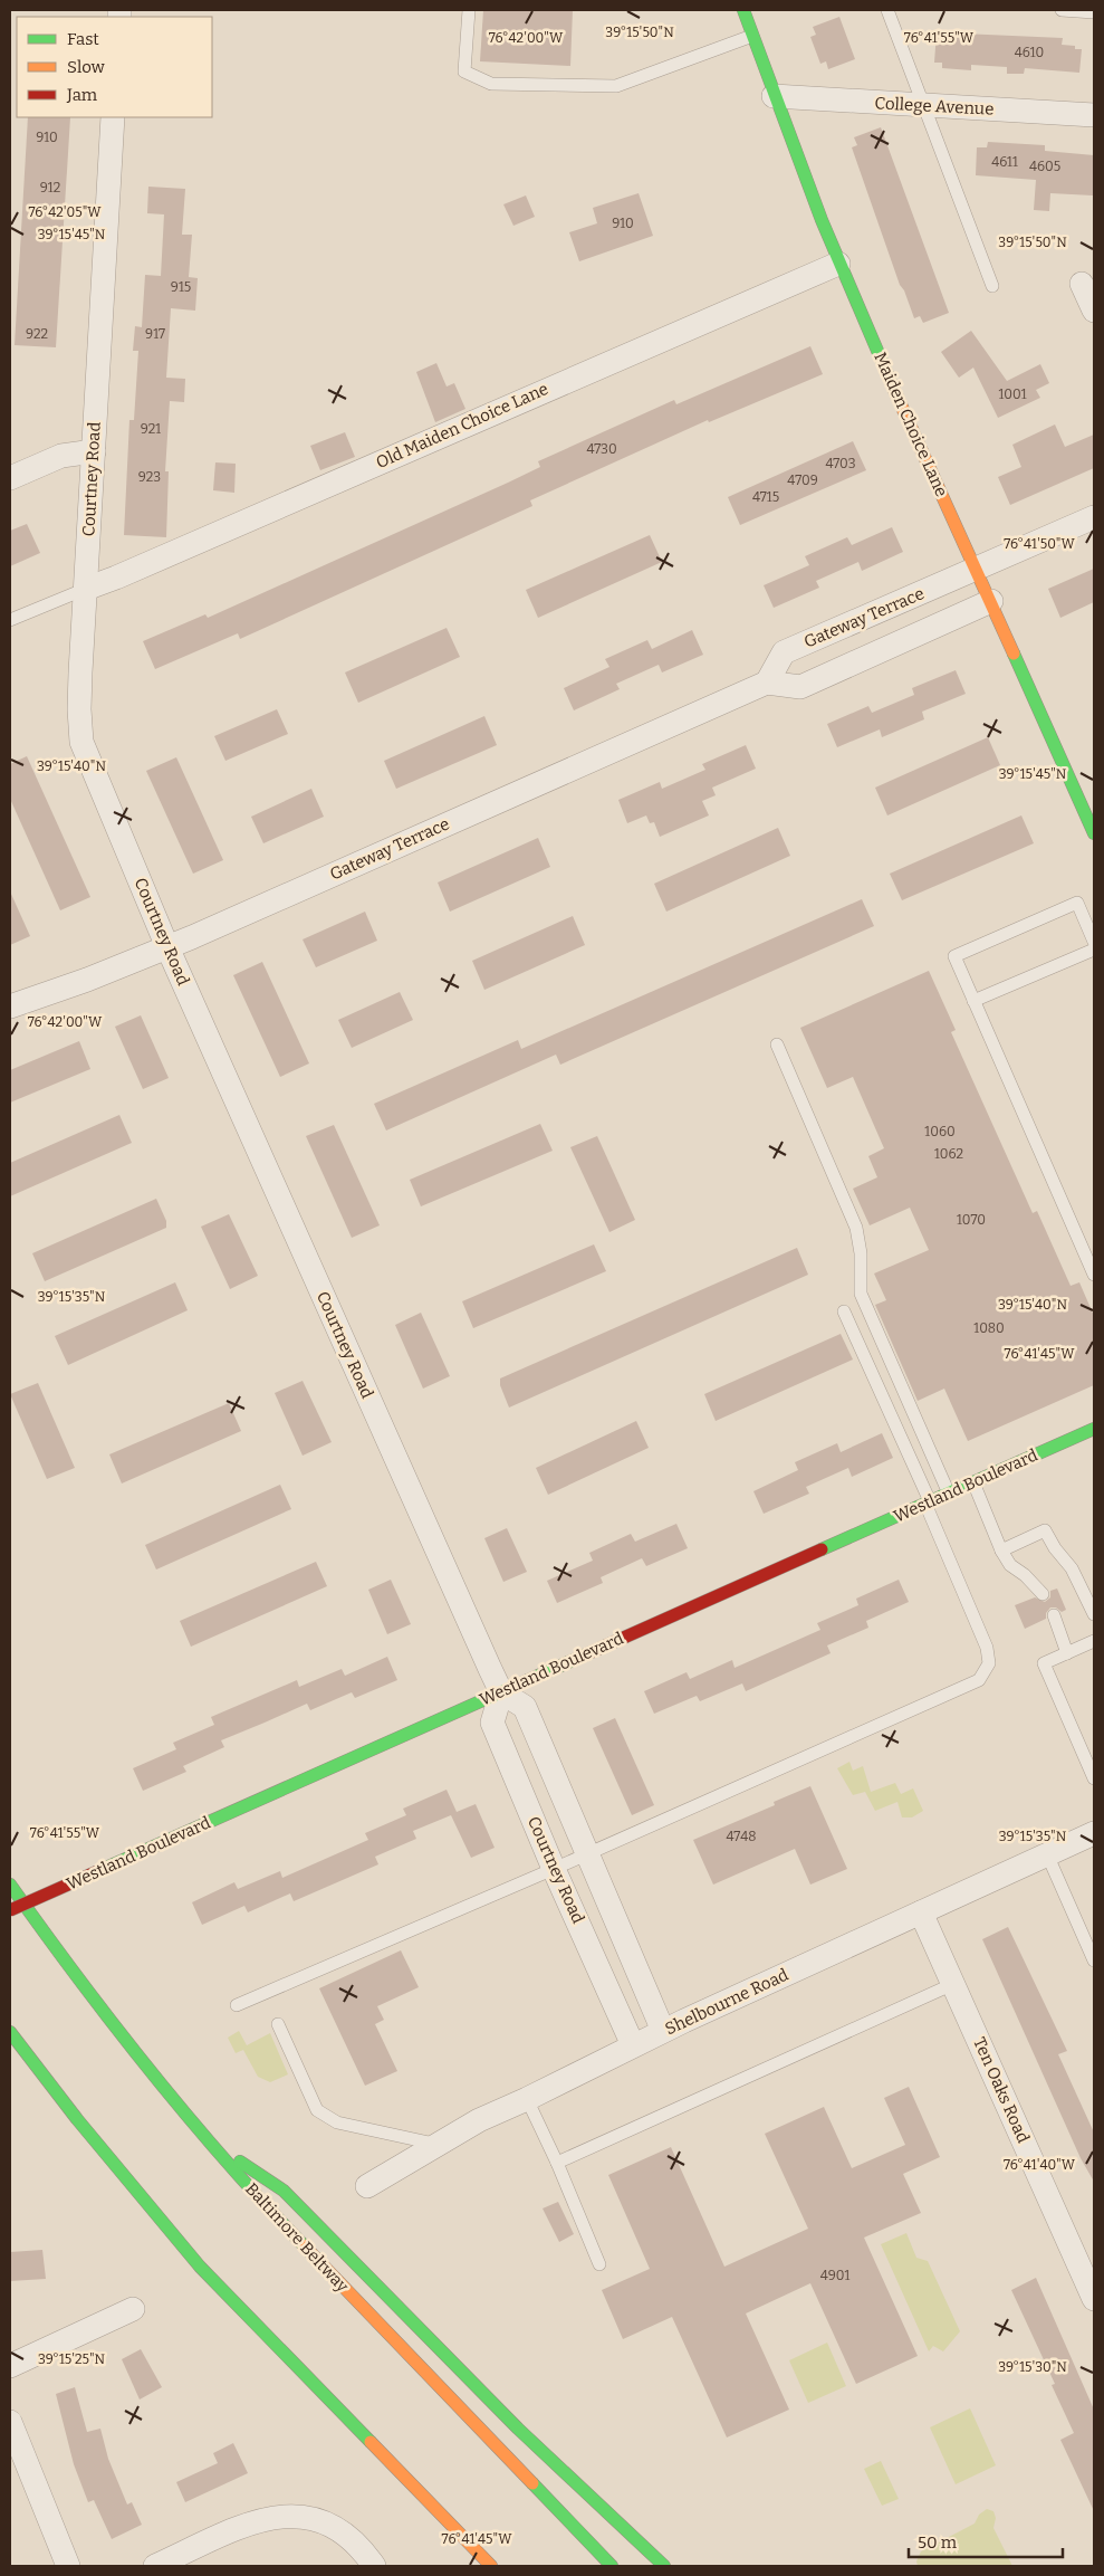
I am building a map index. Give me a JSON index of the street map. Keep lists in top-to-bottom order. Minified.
{"streets":{"main road":["Maiden Choice Lane","Westland Boulevard","Baltimore Beltway"],"street":["College Avenue","Old Maiden Choice Lane","Courtney Road","Gateway Terrace","Shelbourne Road","Ten Oaks Road"]},"crossings":[["College Avenue","Maiden Choice Lane"],["Maiden Choice Lane","Old Maiden Choice Lane"],["Maiden Choice Lane","Gateway Terrace"],["Old Maiden Choice Lane","Courtney Road"],["Courtney Road","Gateway Terrace"],["Courtney Road","Westland Boulevard"],["Courtney Road","Shelbourne Road"],["Shelbourne Road","Ten Oaks Road"]],"house_numbers":["4610","910","4611","4605","912","910","915","922","917","1001","921","4730","4703","923","4709","4715","1060","1062","1070","1080","4748","4901"],"legend":["Fast","Slow","Jam"],"scale_bar":"50 m","coordinates":["39°15'50\"N","76°42'00\"W","76°41'55\"W","76°42'05\"W","39°15'45\"N","76°41'50\"W","39°15'40\"N","39°15'35\"N","76°41'45\"W","76°41'40\"W","39°15'25\"N","39°15'30\"N"]}
